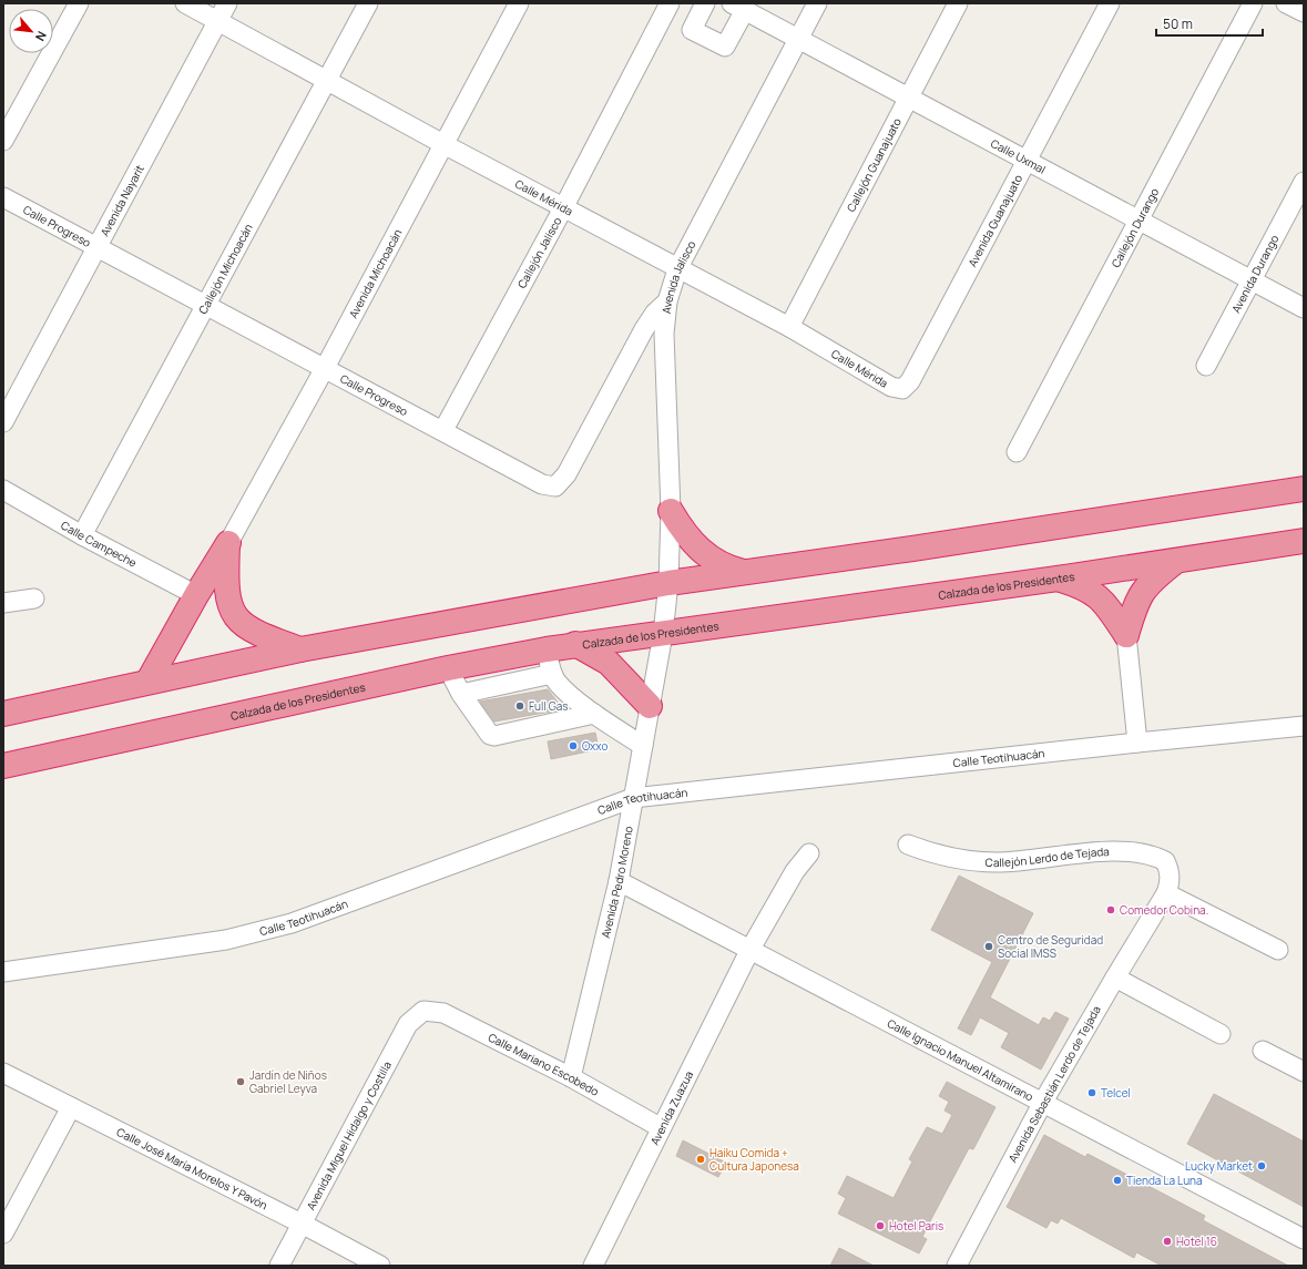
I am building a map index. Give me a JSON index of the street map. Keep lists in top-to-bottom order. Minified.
{"streets":{"highway":["Calzada de los Presidentes"],"street":["Calle Uxmal","Callejón Guanajuato","Calle Mérida","Avenida Nayarit","Avenida Guanajuato","Calle Progreso","Callejón Durango","Callejón Jalisco","Callejón Michoacán","Avenida Michoacán","Avenida Durango","Avenida Jalisco","Calle Campeche","Calle Teotihuacán","Callejón Lerdo de Tejada","Avenida Pedro Moreno","Calle Ignacio Manuel Altamirano","Calle Mariano Escobedo","Avenida Sebastián Lerdo de Tejada","Avenida Zuazua","Avenida Miguel Hidalgo y Costilla","Calle José María Morelos Y Pavón"]},"crossings":[["Calle Uxmal","Callejón Guanajuato"],["Calle Uxmal","Avenida Guanajuato"],["Calle Uxmal","Callejón Durango"],["Calle Uxmal","Avenida Durango"],["Calle Uxmal","Avenida Jalisco"],["Callejón Guanajuato","Calle Mérida"],["Calle Mérida","Avenida Nayarit"],["Calle Mérida","Avenida Guanajuato"],["Calle Mérida","Callejón Jalisco"],["Calle Mérida","Callejón Michoacán"],["Calle Mérida","Avenida Michoacán"],["Calle Mérida","Avenida Jalisco"],["Avenida Nayarit","Calle Progreso"],["Calle Progreso","Callejón Jalisco"],["Calle Progreso","Callejón Michoacán"],["Calle Progreso","Avenida Michoacán"],["Calle Progreso","Avenida Jalisco"],["Callejón Michoacán","Calle Campeche"],["Avenida Jalisco","Calzada de los Presidentes"],["Avenida Jalisco","Avenida Pedro Moreno"],["Calzada de los Presidentes","Avenida Pedro Moreno"],["Calle Teotihuacán","Avenida Pedro Moreno"],["Callejón Lerdo de Tejada","Avenida Sebastián Lerdo de Tejada"],["Avenida Pedro Moreno","Calle Ignacio Manuel Altamirano"],["Avenida Pedro Moreno","Calle Mariano Escobedo"],["Calle Ignacio Manuel Altamirano","Avenida Sebastián Lerdo de Tejada"],["Calle Ignacio Manuel Altamirano","Avenida Zuazua"],["Calle Mariano Escobedo","Avenida Zuazua"],["Calle Mariano Escobedo","Avenida Miguel Hidalgo y Costilla"],["Avenida Miguel Hidalgo y Costilla","Calle José María Morelos Y Pavón"]],"places":["Full Gas","Oxxo","Comedor Cobina.","Centro de Seguridad Social IMSS","Jardín de Niños Gabriel Leyva","Telcel","Haiku Comida + Cultura Japonesa","Lucky Market","Tienda La Luna","Hotel Paris","Hotel 16"],"scale_bar":"50 m","north":"bottom right"}
